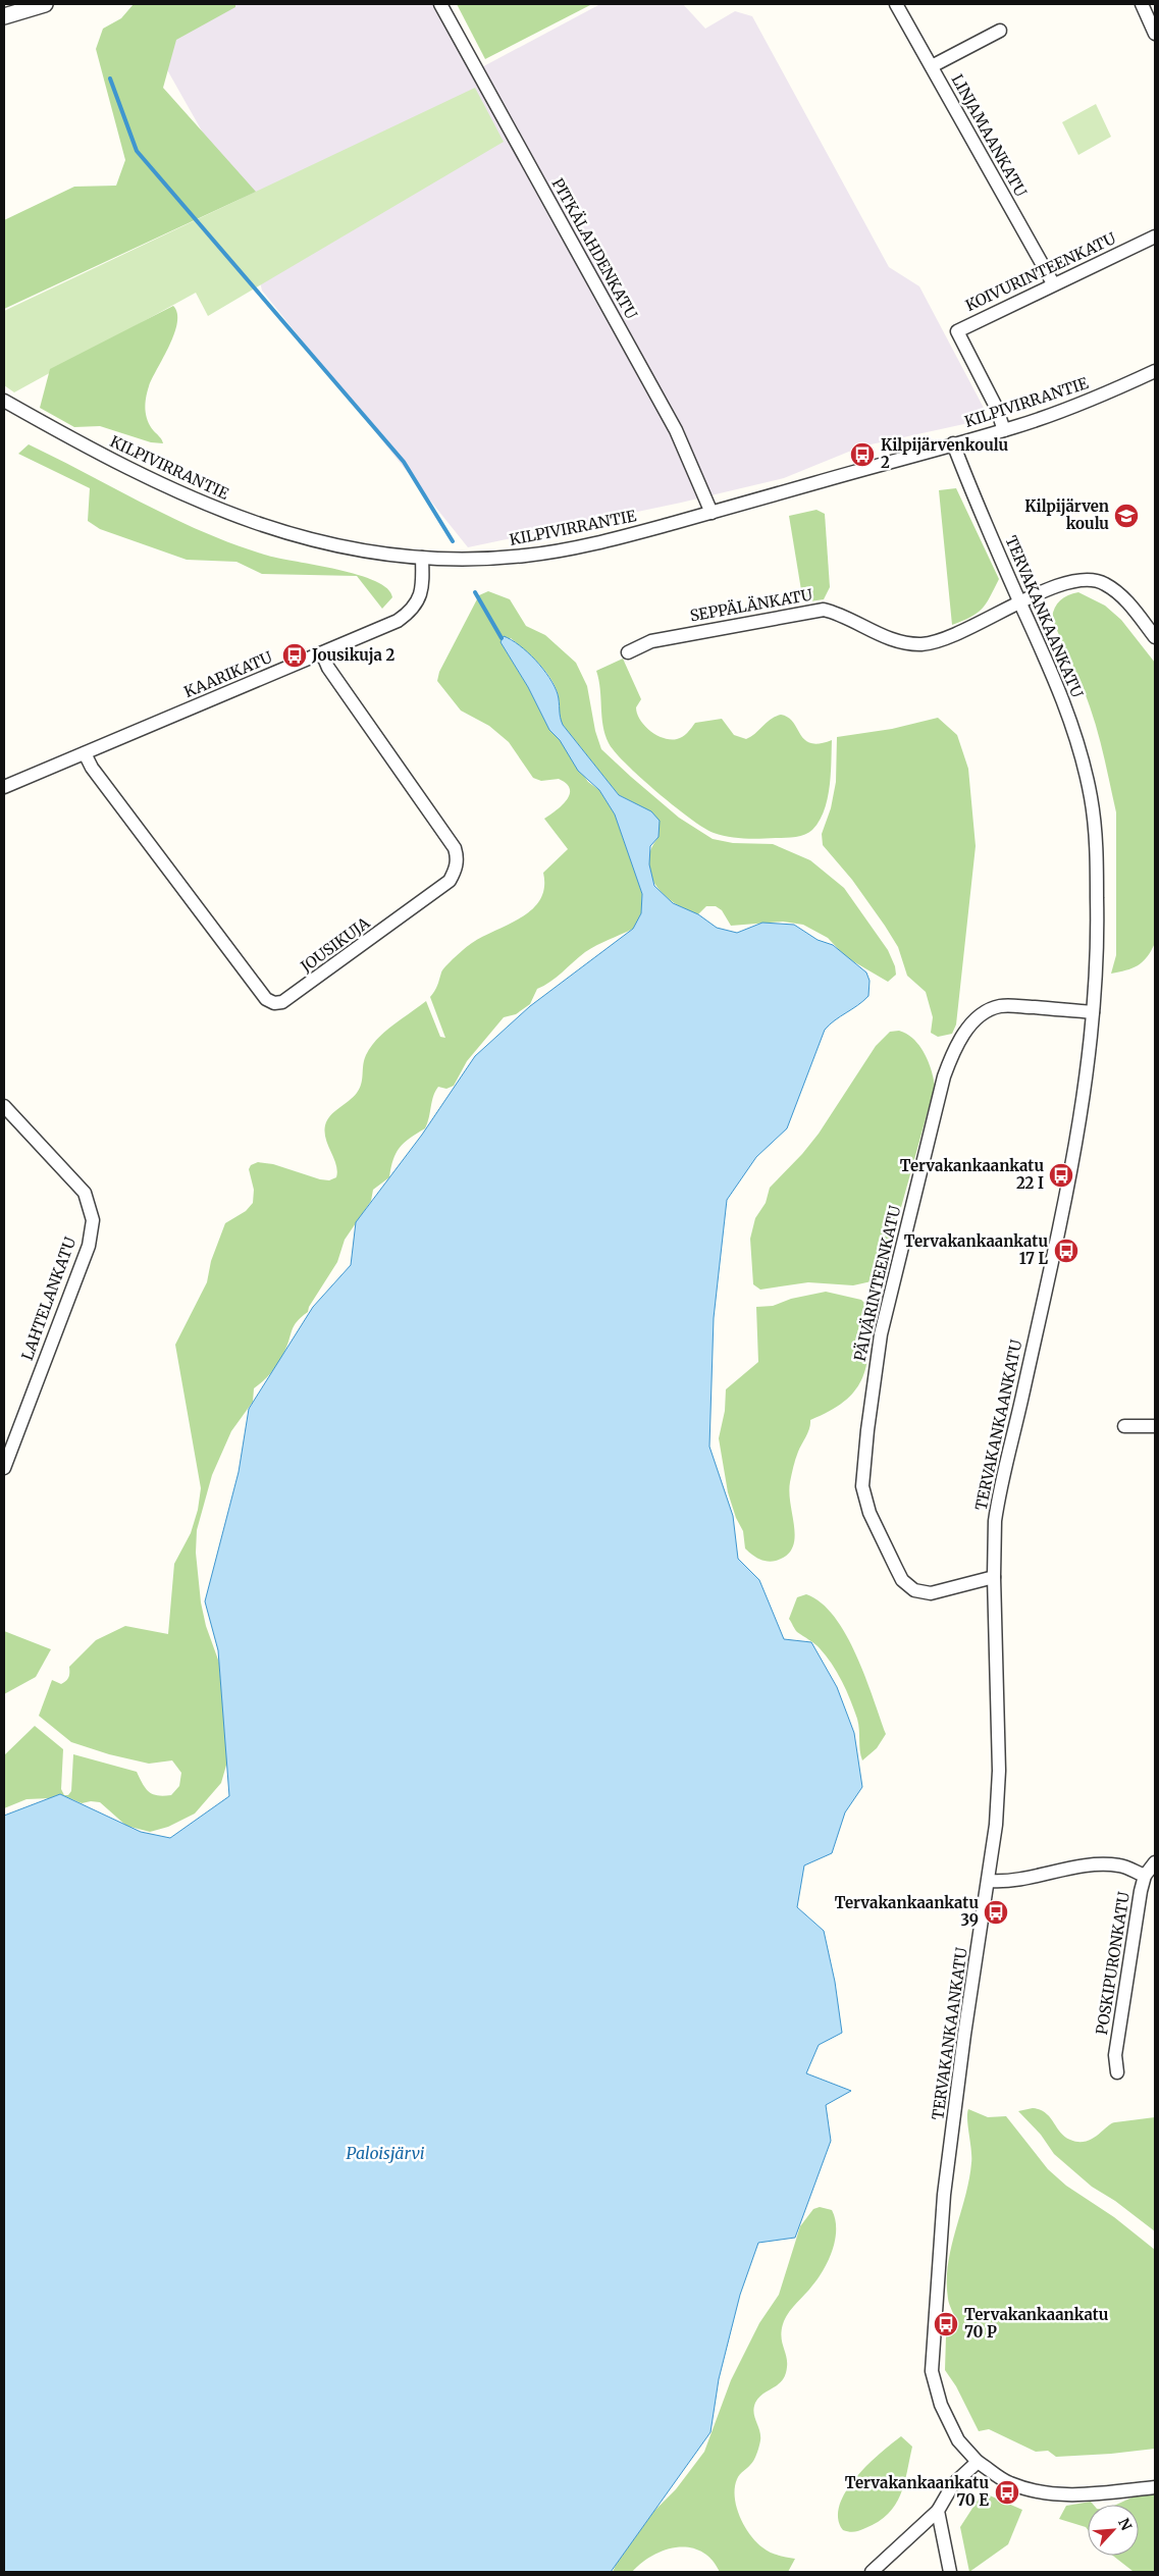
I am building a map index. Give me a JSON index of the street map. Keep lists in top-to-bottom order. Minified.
{"streets":{"street":["LINJAMAANKATU","PITKÄLAHDENKATU","KOIVURINTEENKATU","KILPIVIRRANTIE","SEPPÄLÄNKATU","TERVAKANKAANKATU","KAARIKATU","JOUSIKUJA","PÄIVÄRINTEENKATU","LAHTELANKATU","POSKIPURONKATU"]},"crossings":[["LINJAMAANKATU","KOIVURINTEENKATU"],["PITKÄLAHDENKATU","KILPIVIRRANTIE"],["KOIVURINTEENKATU","KILPIVIRRANTIE"],["KILPIVIRRANTIE","TERVAKANKAANKATU"],["KILPIVIRRANTIE","KAARIKATU"],["SEPPÄLÄNKATU","TERVAKANKAANKATU"],["TERVAKANKAANKATU","PÄIVÄRINTEENKATU"],["KAARIKATU","JOUSIKUJA"]],"water":["Paloisjärvi"],"places":{"bus stop":["Kilpijärvenkoulu 2","Jousikuja 2","Tervakankaankatu 22 I","Tervakankaankatu 17 L","Tervakankaankatu 39","Tervakankaankatu 70 P","Tervakankaankatu 70 E"],"school or university":["Kilpijärven koulu"]},"north":"top right"}
